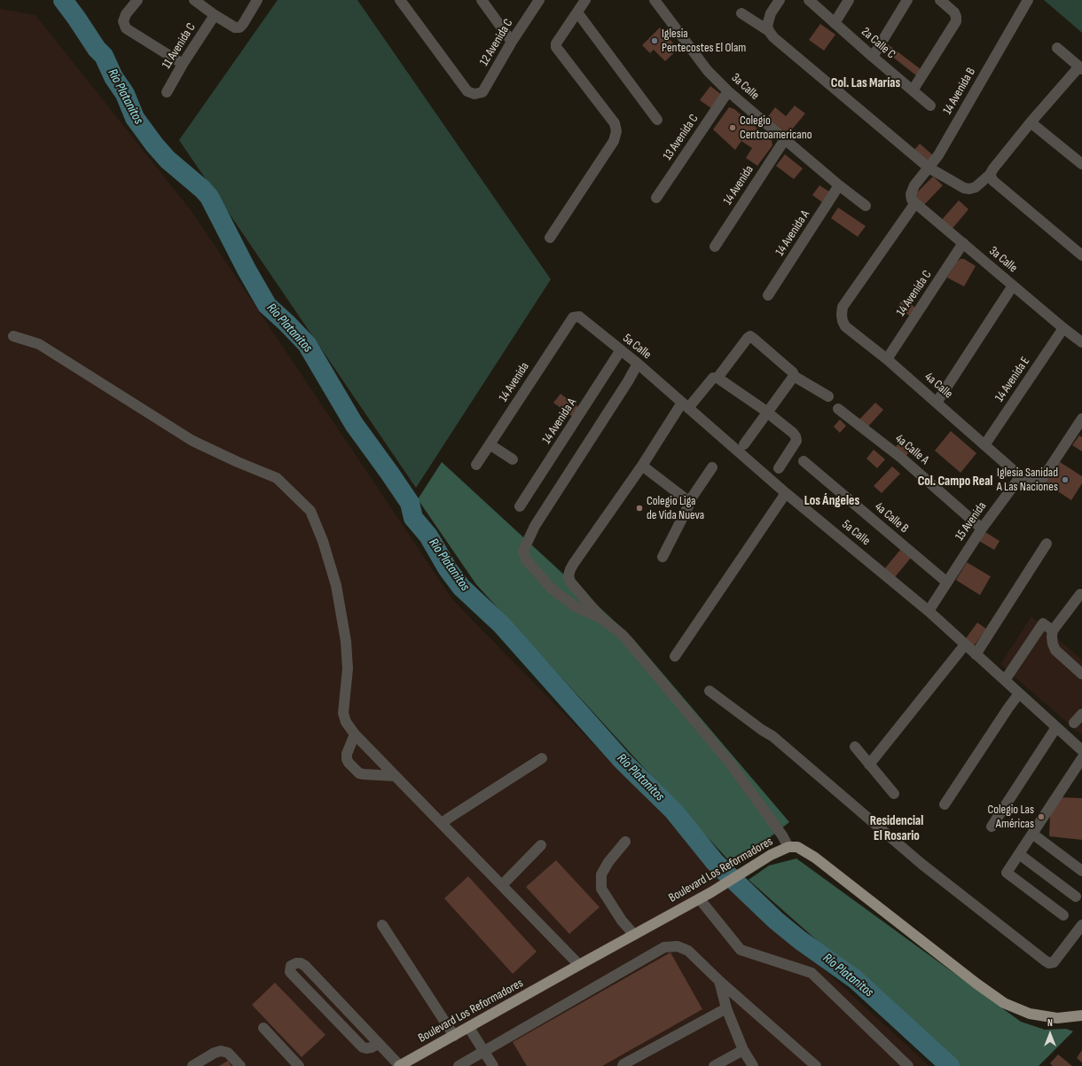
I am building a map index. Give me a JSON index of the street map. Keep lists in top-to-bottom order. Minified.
{"streets":{"main road":["Boulevard Los Reformadores"],"street":["12 Avenida C","2a Calle C","11 Avenida C","3a Calle","14 Avenida B","13 Avenida C","14 Avenida","14 Avenida A","14 Avenida C","5a Calle","14 Avenida E","4a Calle","4a Calle A","4a Calle B","15 Avenida"]},"crossings":[["3a Calle","14 Avenida B"],["3a Calle","13 Avenida C"],["3a Calle","14 Avenida"],["3a Calle","14 Avenida A"],["3a Calle","14 Avenida C"],["3a Calle","14 Avenida E"],["14 Avenida B","4a Calle"],["14 Avenida","5a Calle"],["14 Avenida A","5a Calle"],["14 Avenida C","4a Calle"],["5a Calle","15 Avenida"],["14 Avenida E","4a Calle"],["4a Calle","15 Avenida"],["4a Calle A","15 Avenida"],["4a Calle B","15 Avenida"]],"districts":["Col. Las Marías","Col. Campo Real","Los Ángeles","Residencial El Rosario"],"water":["Río Platanitos"],"places":["Iglesia Pentecostes El Olam","Colegio Centroamericano","Iglesia Sanidad A Las Naciones","Colegio Liga de Vida Nueva","Colegio Las Américas"],"north":"top"}
